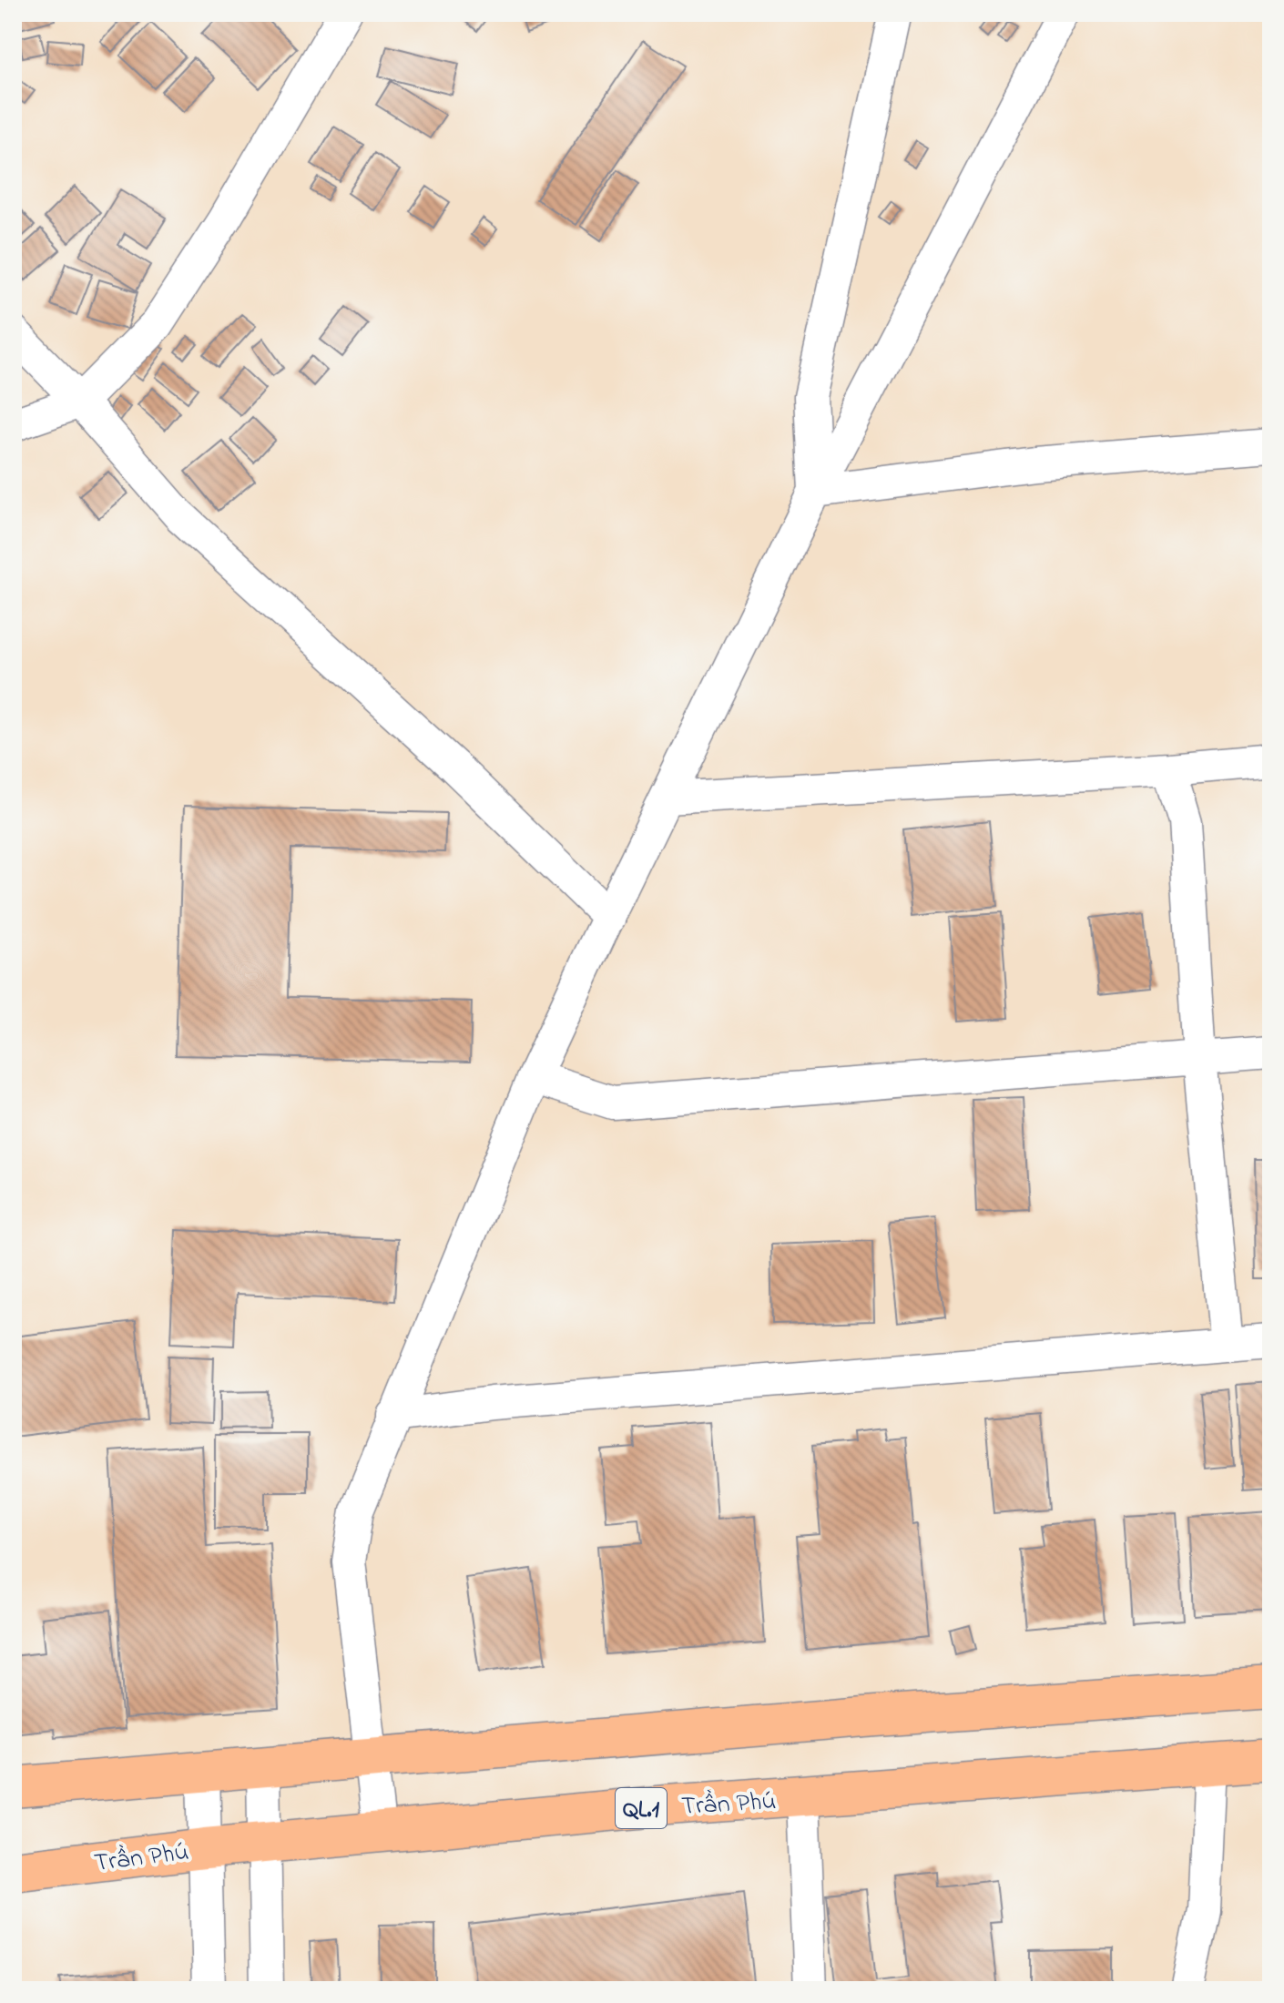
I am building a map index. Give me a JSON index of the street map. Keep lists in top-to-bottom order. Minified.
{"streets":{"main road":["Trần Phú","QL.1"]}}
